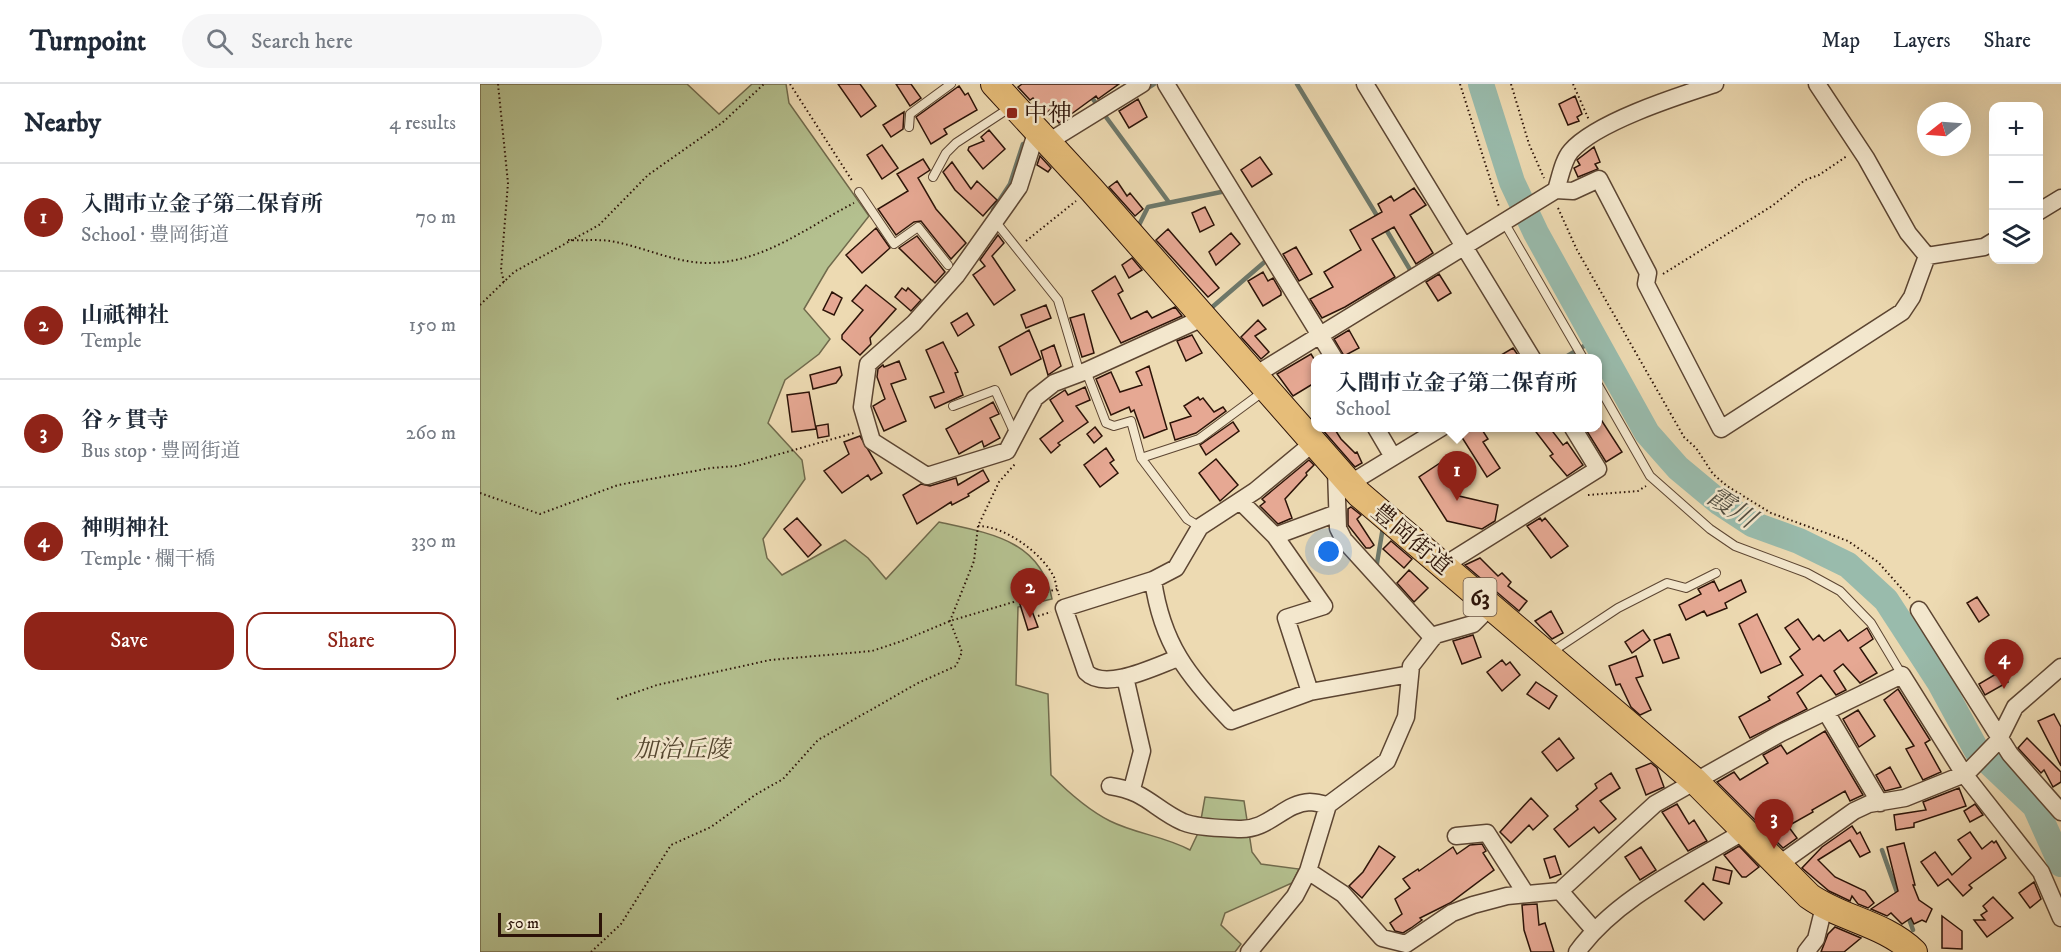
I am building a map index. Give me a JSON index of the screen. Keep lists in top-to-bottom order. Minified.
{"streets":{"main road":["豊岡街道","63"]},"water":["霞川"],"parks":["加治丘陵"],"places":{"transit":["中神"]},"scale_bar":"50 m","north":"left","page":{"header":"Turnpoint","search":"Search here","nav":["Map","Layers","Share"],"heading":["Nearby","4 results"],"map_buttons":["+","−"],"list":[{"mark":"1","name":"入間市立金子第二保育所","note":"School · 豊岡街道","value":"70 m"},{"mark":"2","name":"山祇神社","note":"Temple","value":"150 m"},{"mark":"3","name":"谷ヶ貫寺","note":"Bus stop · 豊岡街道","value":"260 m"},{"mark":"4","name":"神明神社","note":"Temple · 欄干橋","value":"330 m"}],"popup":["入間市立金子第二保育所","School"],"pins":["1","2","4","3"],"buttons":["Save","Share"],"scale":"50 m"}}
